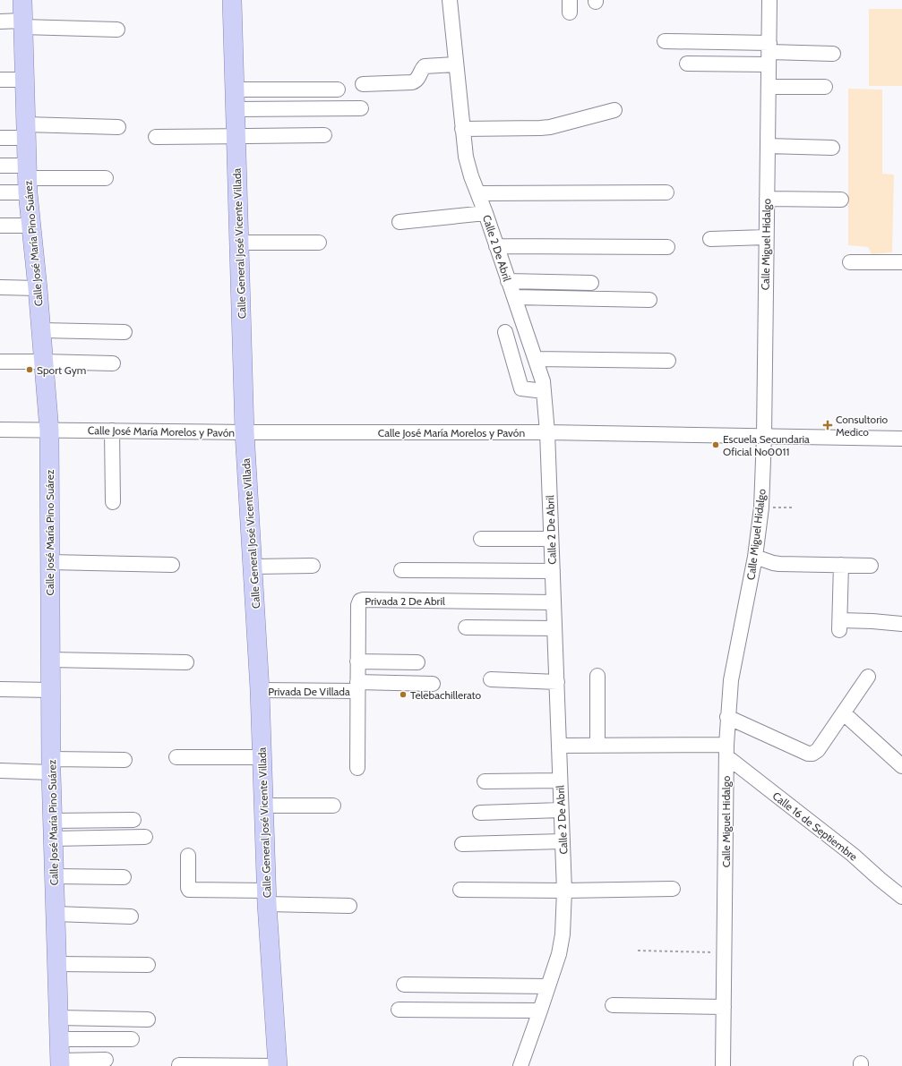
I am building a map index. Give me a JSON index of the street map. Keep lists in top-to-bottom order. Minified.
{"streets":{"main road":["Calle José María Pino Suárez","Calle General José Vicente Villada"],"street":["Calle Miguel Hidalgo","Calle 2 De Abril","Calle José María Morelos y Pavón","Privada 2 De Abril","Privada De Villada","Calle 16 de Septiembre"]},"crossings":[["Calle José María Pino Suárez","Calle José María Morelos y Pavón"],["Calle General José Vicente Villada","Calle José María Morelos y Pavón"],["Calle General José Vicente Villada","Privada De Villada"],["Calle Miguel Hidalgo","Calle José María Morelos y Pavón"],["Calle Miguel Hidalgo","Calle 16 de Septiembre"],["Calle 2 De Abril","Calle José María Morelos y Pavón"],["Calle 2 De Abril","Privada 2 De Abril"],["Privada 2 De Abril","Privada De Villada"]],"places":{"other":["Sport Gym","Escuela Secundaria Oficial No0011","Telebachillerato"],"health":["Consultorio Medico"]}}
